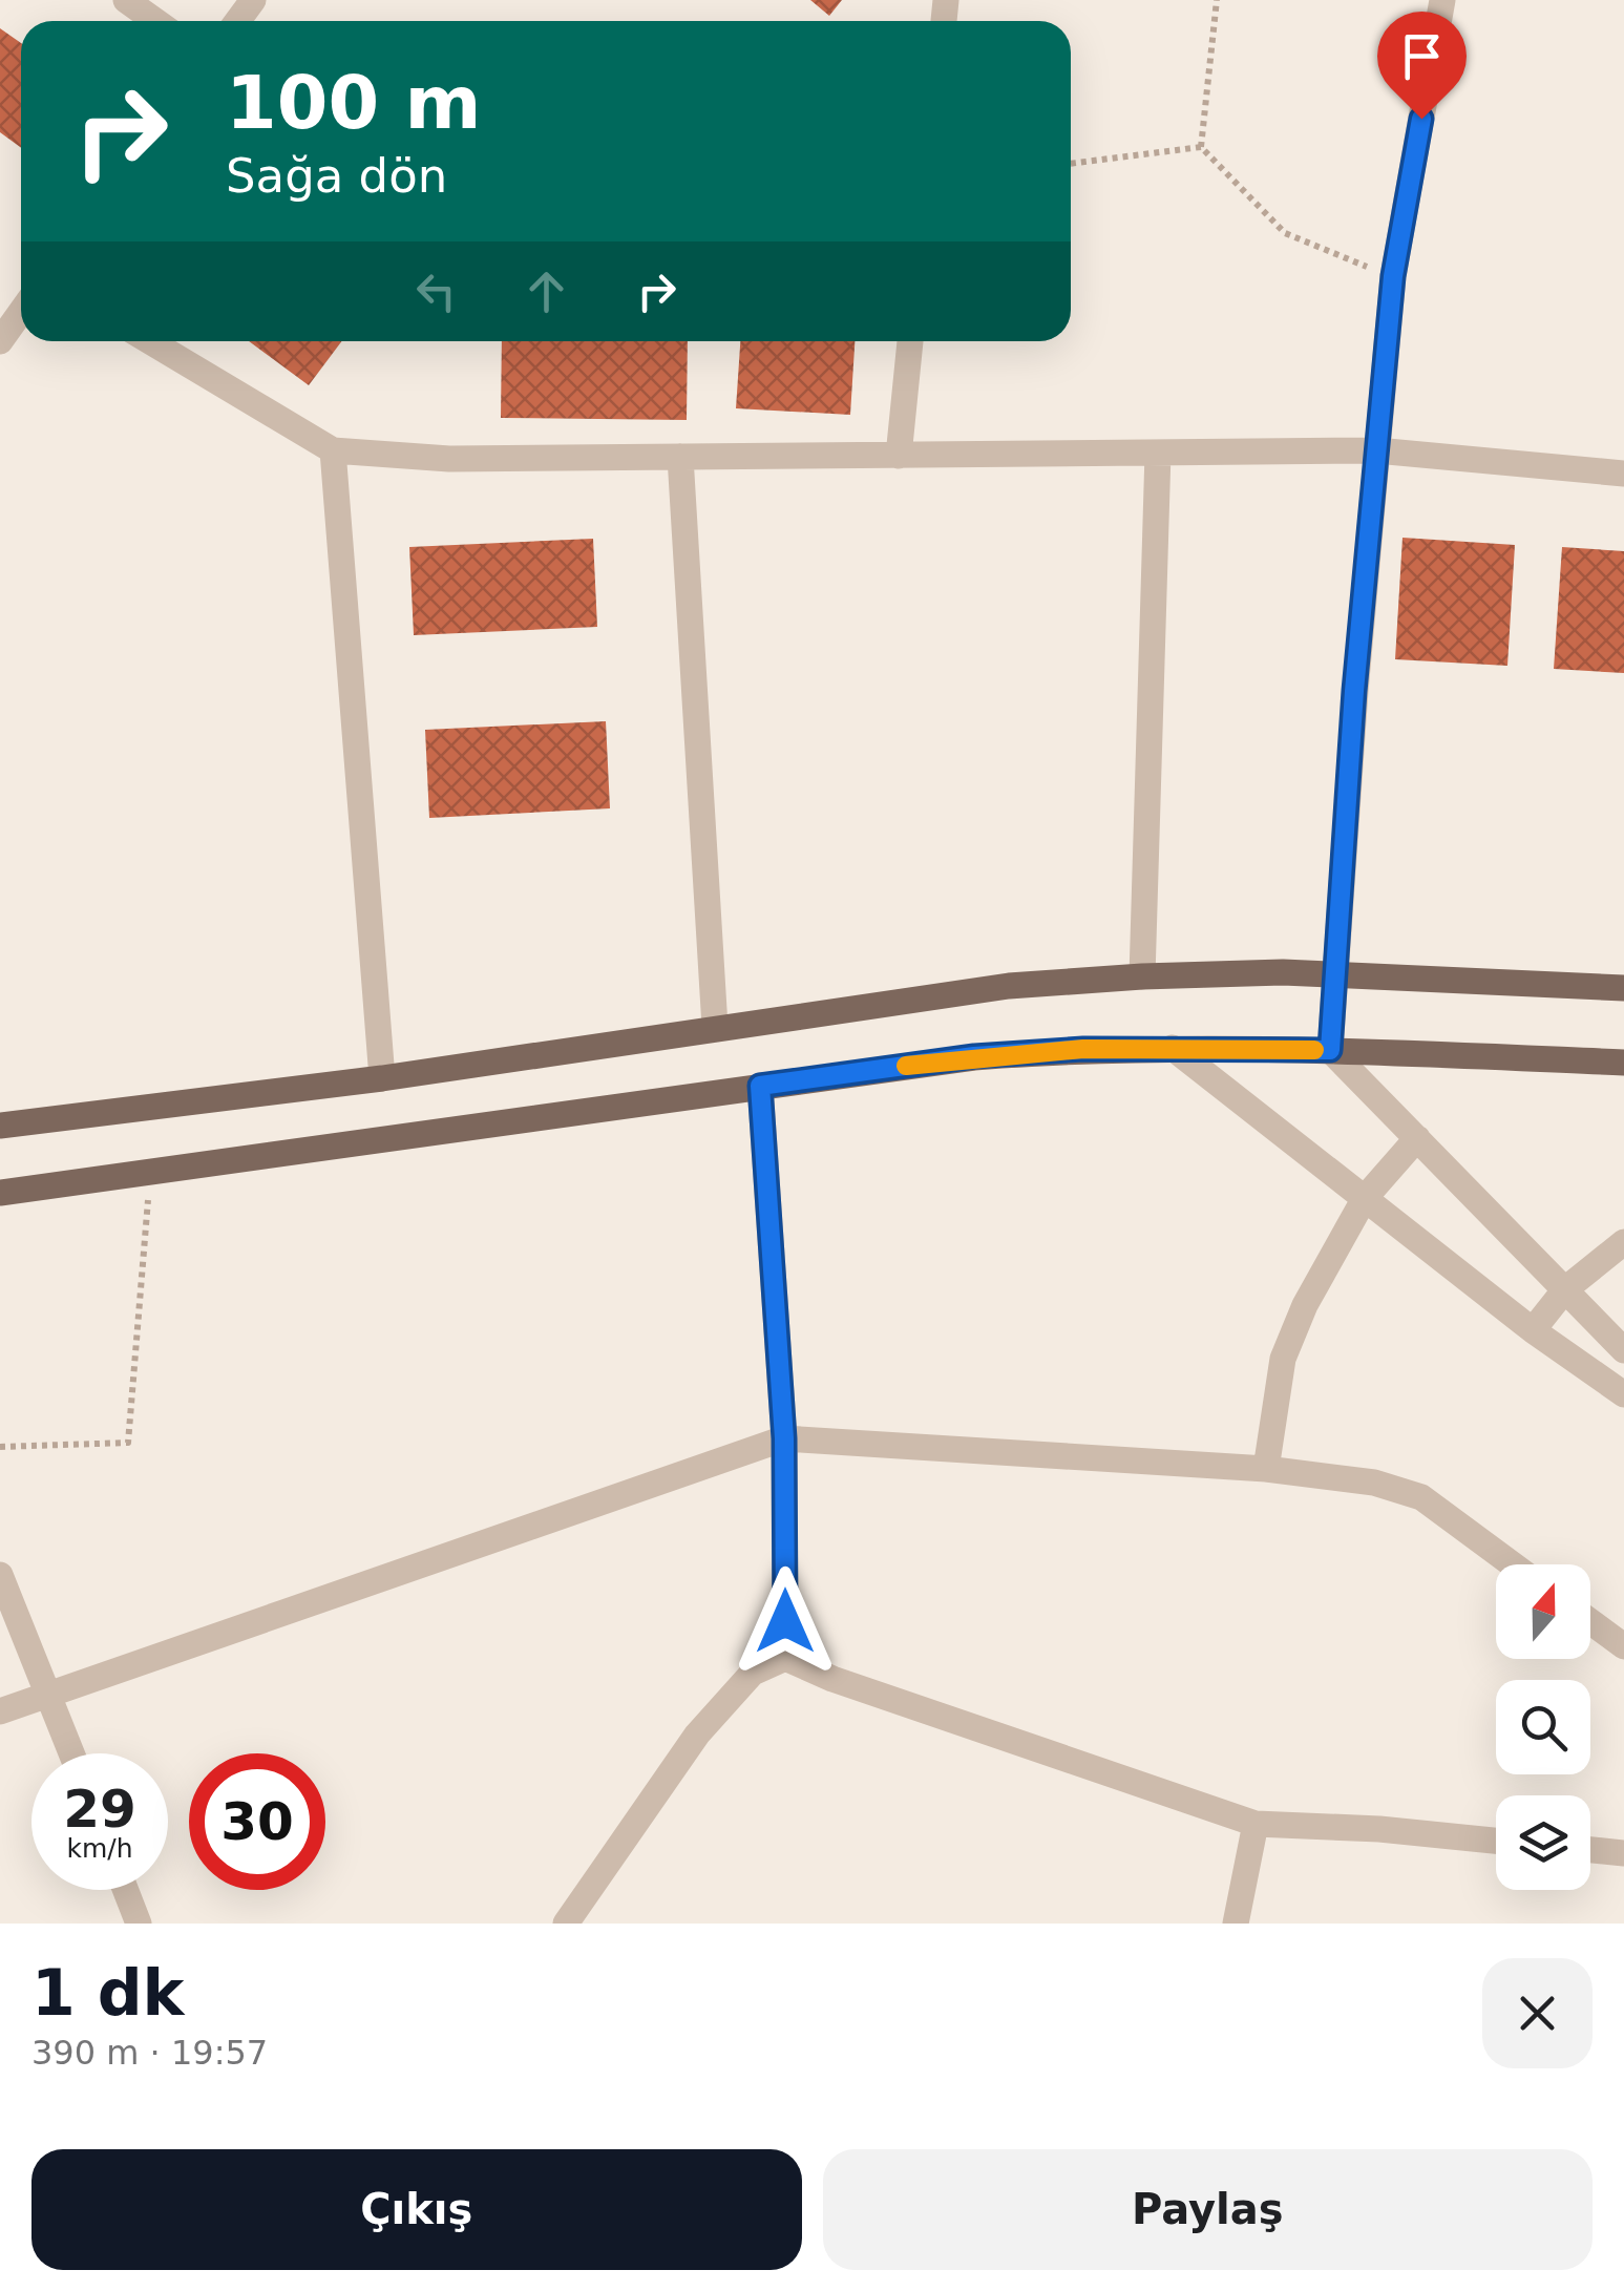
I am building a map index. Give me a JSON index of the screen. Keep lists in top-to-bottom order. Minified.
{"north":"top","page":{"turn":["100 m","Sağa dön"],"speed":"29 km/h","limit":"30","heading":["1 dk","390 m · 19:57"],"buttons":["Çıkış","Paylaş"]}}
